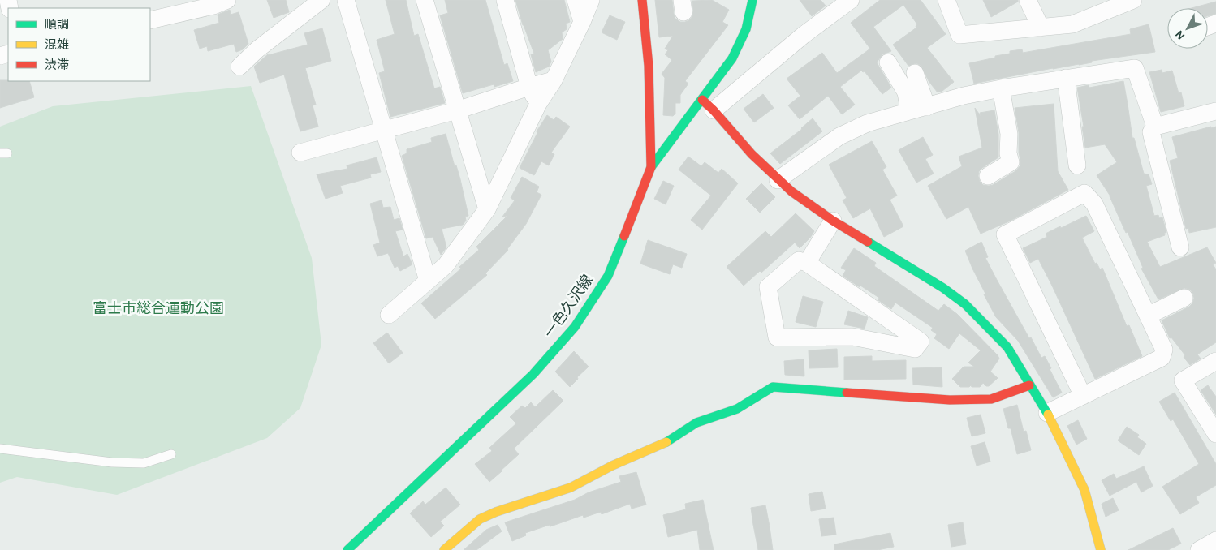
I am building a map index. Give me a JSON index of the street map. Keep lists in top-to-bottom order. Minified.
{"streets":{"street":["一色久沢線"]},"parks":["富士市総合運動公園"],"legend":["順調","混雑","渋滞"],"north":"bottom left"}
